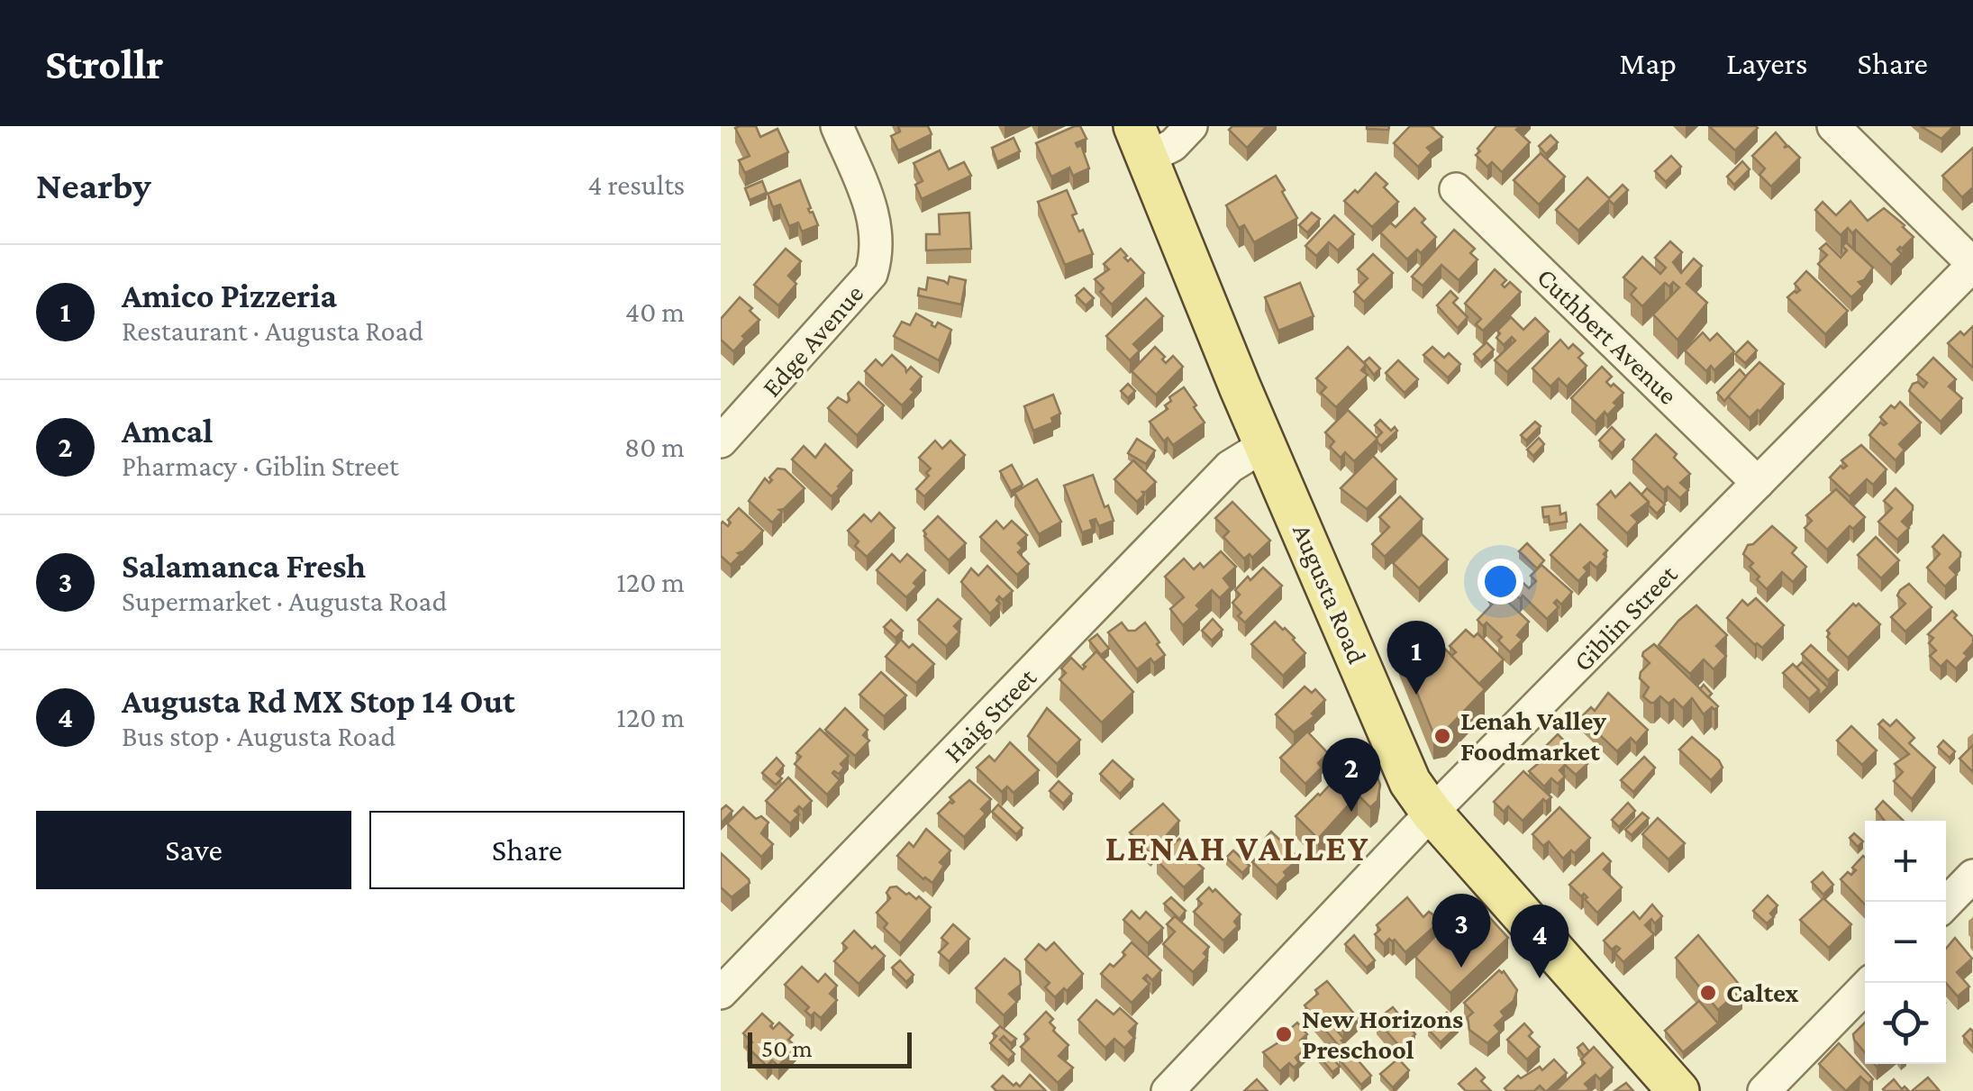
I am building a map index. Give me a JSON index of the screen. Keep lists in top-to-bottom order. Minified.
{"streets":{"main road":["Augusta Road"],"street":["Cuthbert Avenue","Edge Avenue","Giblin Street","Haig Street"]},"crossings":[["Cuthbert Avenue","Giblin Street"],["Augusta Road","Giblin Street"],["Augusta Road","Haig Street"]],"districts":["LENAH VALLEY"],"places":["Lenah Valley Foodmarket","Caltex","New Horizons Preschool"],"scale_bar":"50 m","page":{"header":"Strollr","nav":["Map","Layers","Share"],"heading":["Nearby","4 results"],"list":[{"mark":"1","name":"Amico Pizzeria","note":"Restaurant · Augusta Road","value":"40 m"},{"mark":"2","name":"Amcal","note":"Pharmacy · Giblin Street","value":"80 m"},{"mark":"3","name":"Salamanca Fresh","note":"Supermarket · Augusta Road","value":"120 m"},{"mark":"4","name":"Augusta Rd MX Stop 14 Out","note":"Bus stop · Augusta Road","value":"120 m"}],"pins":["1","2","3","4"],"buttons":["Save","Share"],"map_buttons":["+","−"],"scale":"50 m"}}
